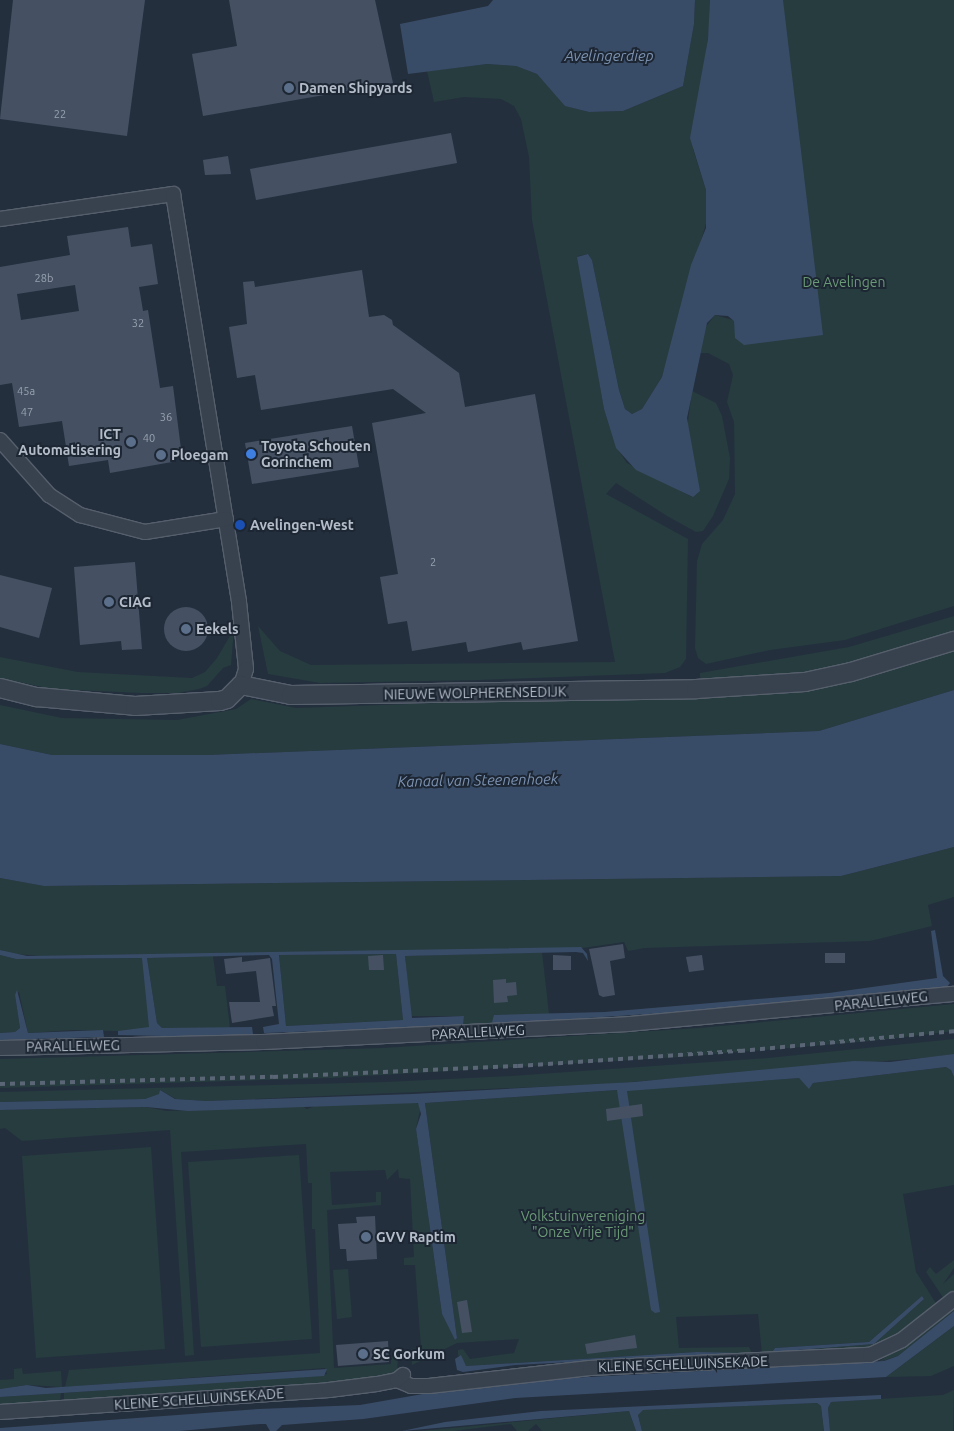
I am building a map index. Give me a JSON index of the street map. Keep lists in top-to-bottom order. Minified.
{"streets":{"street":["NIEUWE WOLPHERENSEDIJK","PARALLELWEG","KLEINE SCHELLUINSEKADE"]},"water":["Avelingerdiep","Kanaal van Steenenhoek"],"parks":["De Avelingen","Volkstuinvereniging \"Onze Vrije Tijd\""],"places":["Damen Shipyards","ICT Automatisering","Toyota Schouten Gorinchem","Ploegam","Avelingen-West","CIAG","Eekels","GVV Raptim","SC Gorkum"],"house_numbers":["22","28b","32","45a","47","36","40","2"]}
